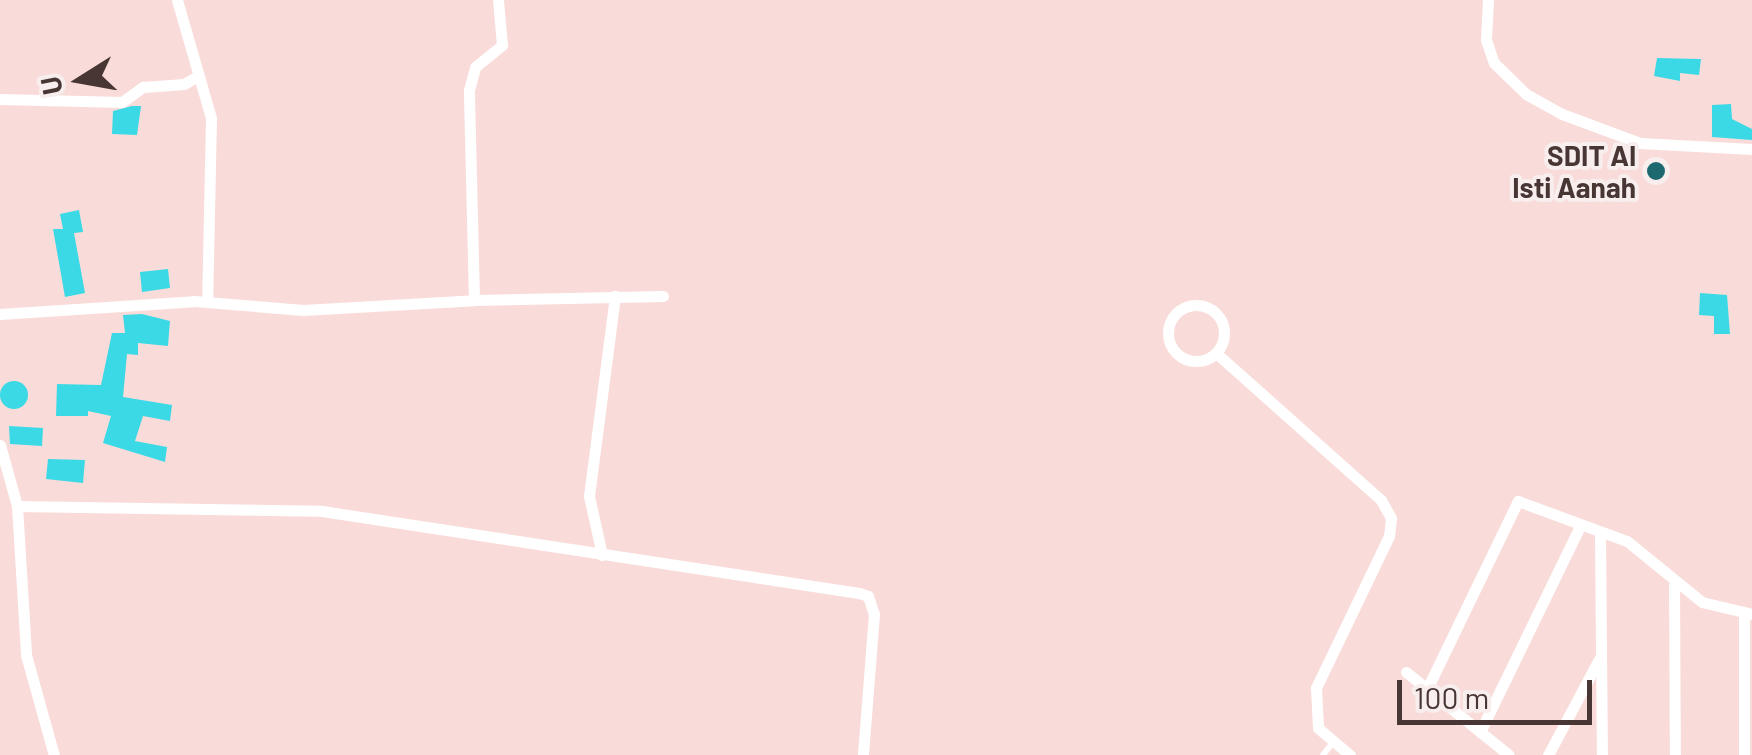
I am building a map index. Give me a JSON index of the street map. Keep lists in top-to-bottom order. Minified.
{"places":["SDIT Al Isti Aanah"],"scale_bar":"100 m","north":"left"}
